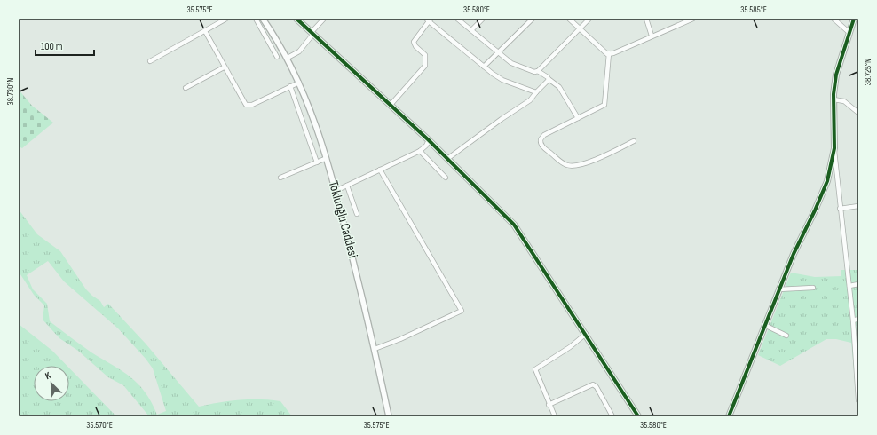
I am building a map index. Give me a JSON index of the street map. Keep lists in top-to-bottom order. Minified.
{"streets":{"street":["Tokluoğlu Caddesi"]},"scale_bar":"100 m","north":"top left","coordinates":["35.575°E","35.580°E","35.585°E","38.725°N","38.730°N","35.570°E"]}
